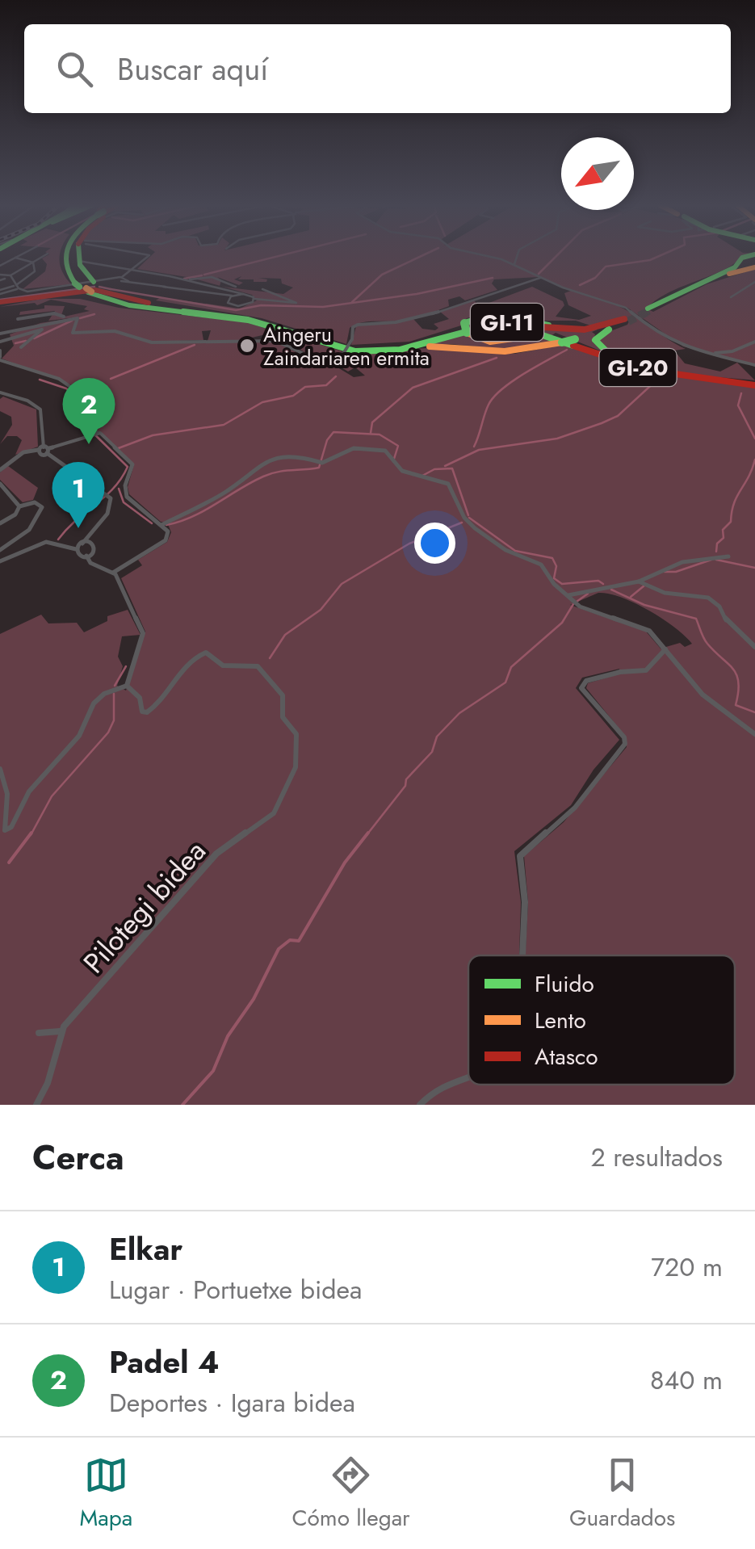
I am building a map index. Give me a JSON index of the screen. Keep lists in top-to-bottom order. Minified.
{"streets":{"main road":["GI-11","GI-20"],"street":["Pilotegi bidea"]},"crossings":[["GI-11","GI-20"]],"places":["Aingeru Zaindariaren ermita"],"legend":["Fluido","Lento","Atasco"],"north":"bottom left","page":{"search":"Buscar aquí","pins":["2","1"],"heading":["Cerca","2 resultados"],"list":[{"mark":"1","name":"Elkar","note":"Lugar · Portuetxe bidea","value":"720 m"},{"mark":"2","name":"Padel 4","note":"Deportes · Igara bidea","value":"840 m"}],"nav":["Mapa","Cómo llegar","Guardados"]}}
